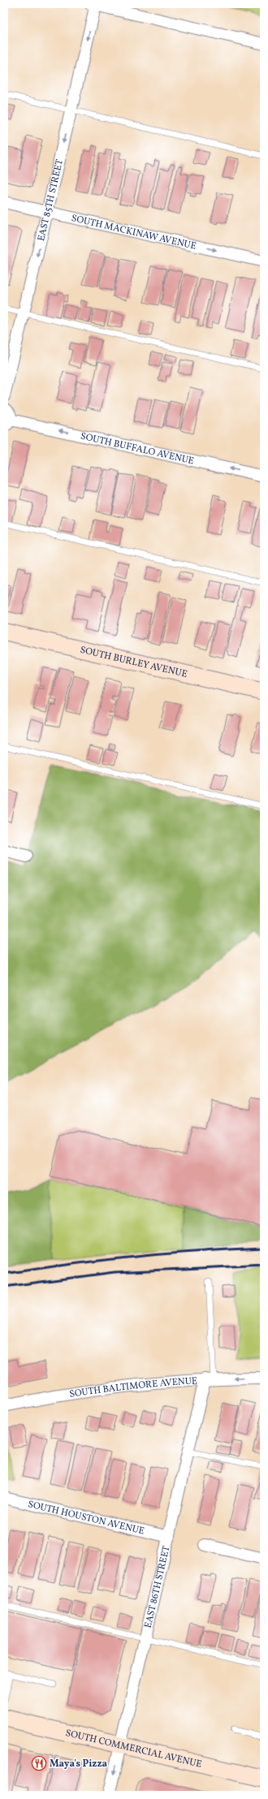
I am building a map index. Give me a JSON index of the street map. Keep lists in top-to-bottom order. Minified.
{"streets":{"main road":["SOUTH BURLEY AVENUE","SOUTH COMMERCIAL AVENUE"],"street":["EAST 85TH STREET","SOUTH MACKINAW AVENUE","SOUTH BUFFALO AVENUE","SOUTH BALTIMORE AVENUE","SOUTH HOUSTON AVENUE","EAST 86TH STREET"]},"crossings":[["EAST 85TH STREET","SOUTH MACKINAW AVENUE"],["SOUTH BALTIMORE AVENUE","EAST 86TH STREET"],["SOUTH HOUSTON AVENUE","EAST 86TH STREET"],["EAST 86TH STREET","SOUTH COMMERCIAL AVENUE"]],"one_way":["EAST 85TH STREET","SOUTH MACKINAW AVENUE","SOUTH BUFFALO AVENUE"],"places":{"restaurant":["Maya's Pizza"]}}
